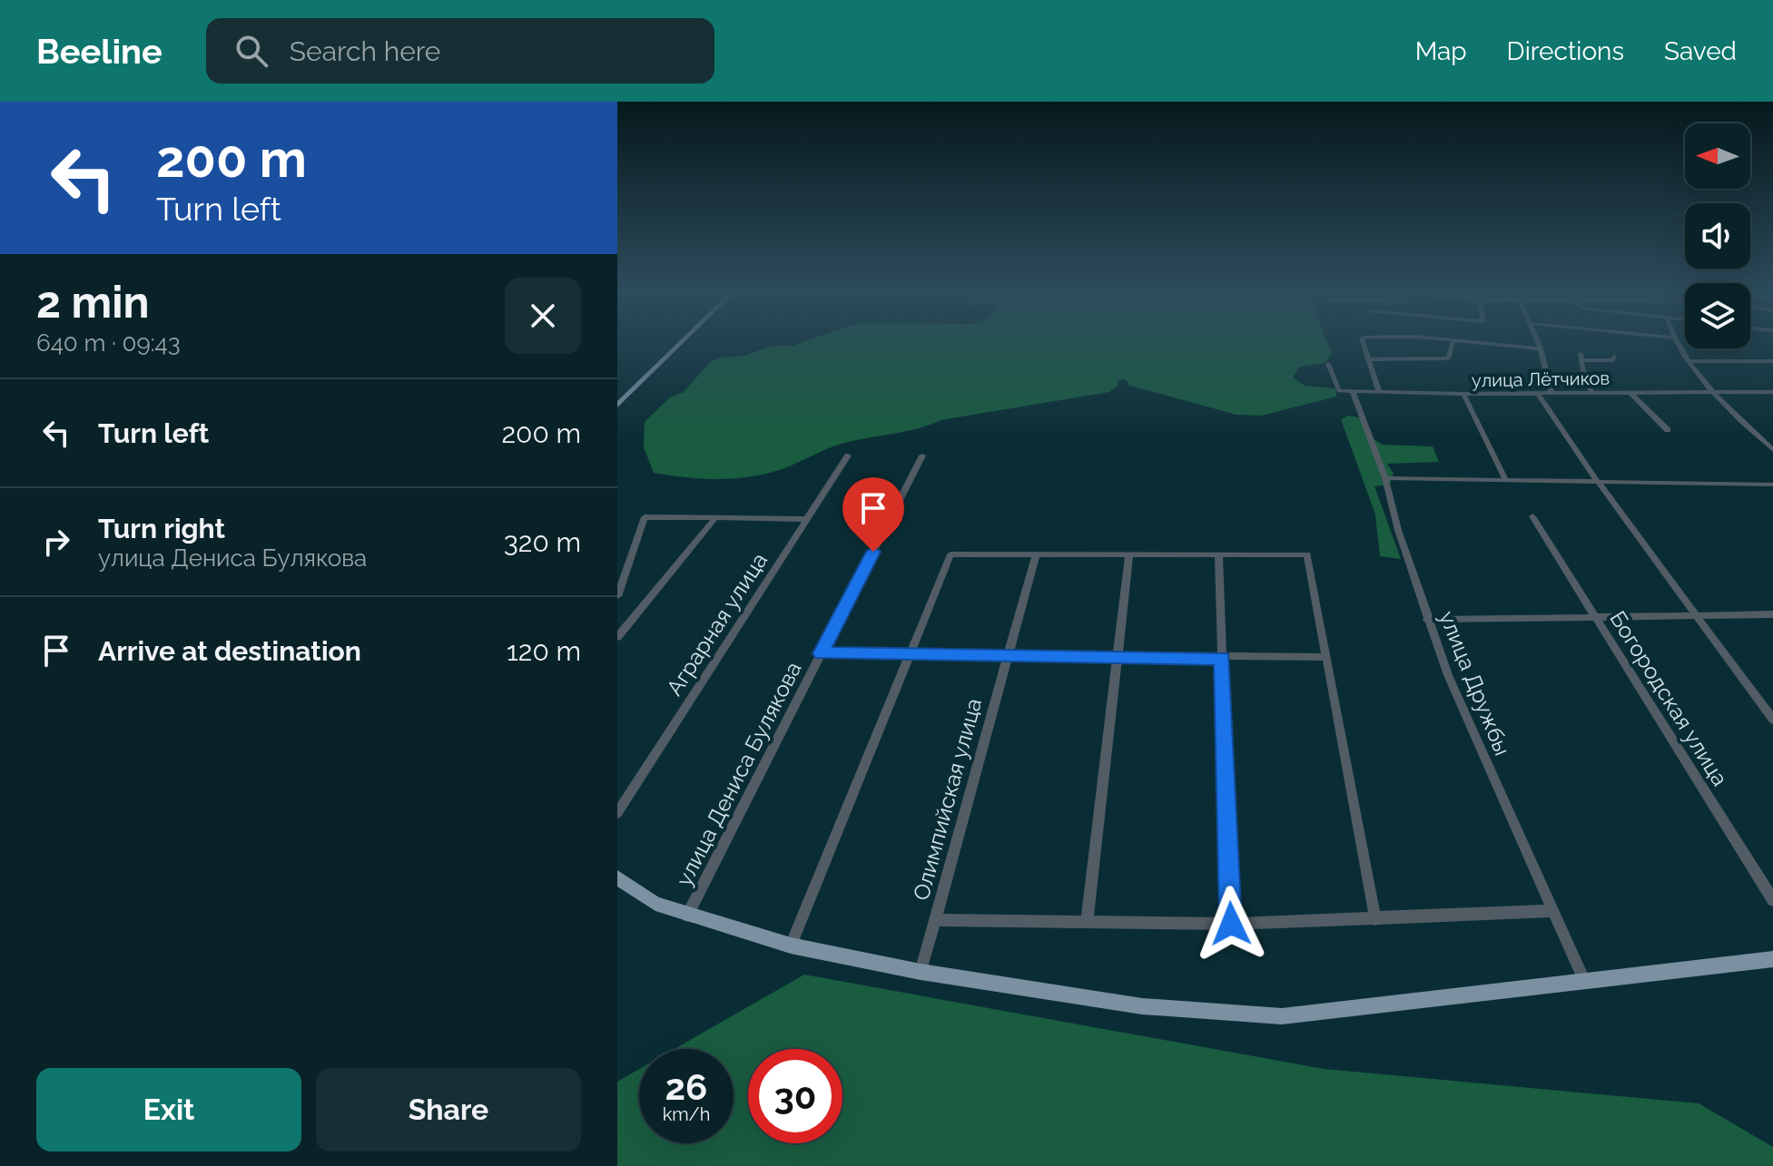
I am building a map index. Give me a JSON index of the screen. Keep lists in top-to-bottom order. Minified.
{"streets":{"street":["улица Лётчиков","Аграрная улица","улица Дружбы","Богородская улица","улица Дениса Булякова","Олимпийская улица"]},"crossings":[["улица Лётчиков","улица Дружбы"]],"north":"left","page":{"header":"Beeline","search":"Search here","nav":["Map","Directions","Saved"],"turn":["200 m","Turn left"],"heading":["2 min","640 m · 09:43"],"list":[{"name":"Turn left","value":"200 m"},{"name":"Turn right","note":"улица Дениса Булякова","value":"320 m"},{"name":"Arrive at destination","value":"120 m"}],"speed":"26 km/h","limit":"30","buttons":["Exit","Share"]}}
